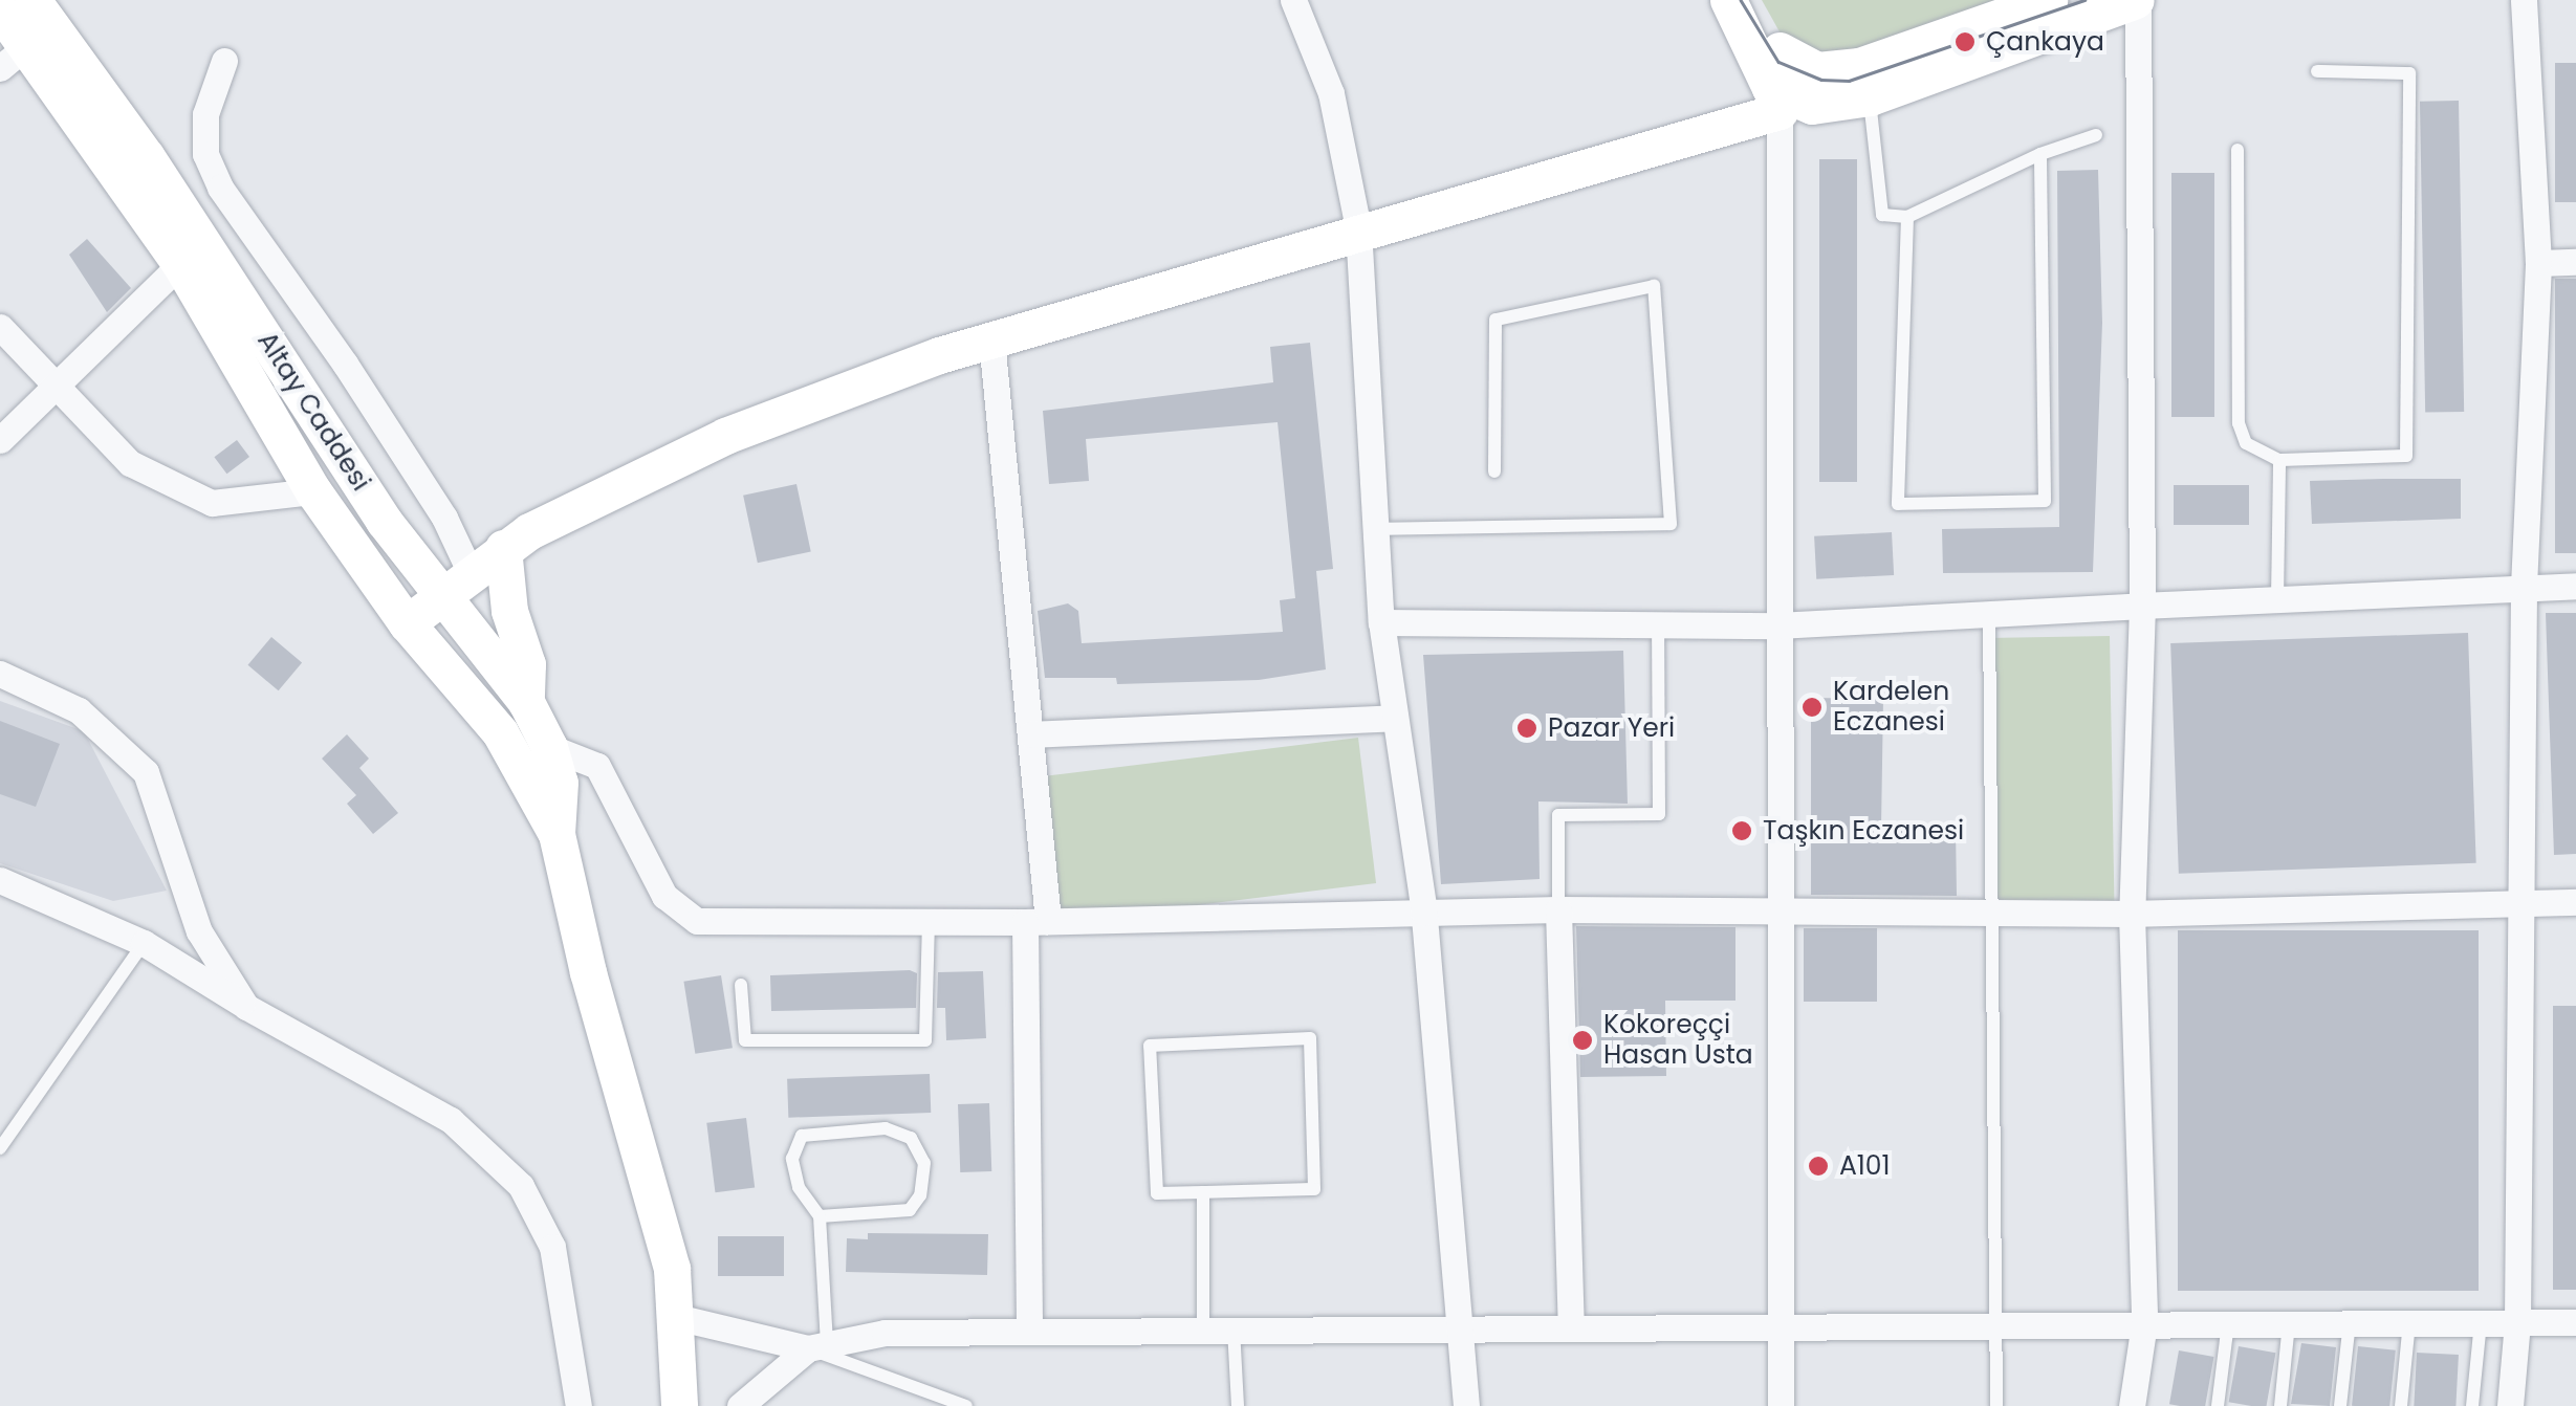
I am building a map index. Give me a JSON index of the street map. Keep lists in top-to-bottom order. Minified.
{"streets":{"main road":["Altay Caddesi"]},"places":["Çankaya","Kardelen Eczanesi","Pazar Yeri","Taşkın Eczanesi","Kokoreççi Hasan Usta","A101"]}
